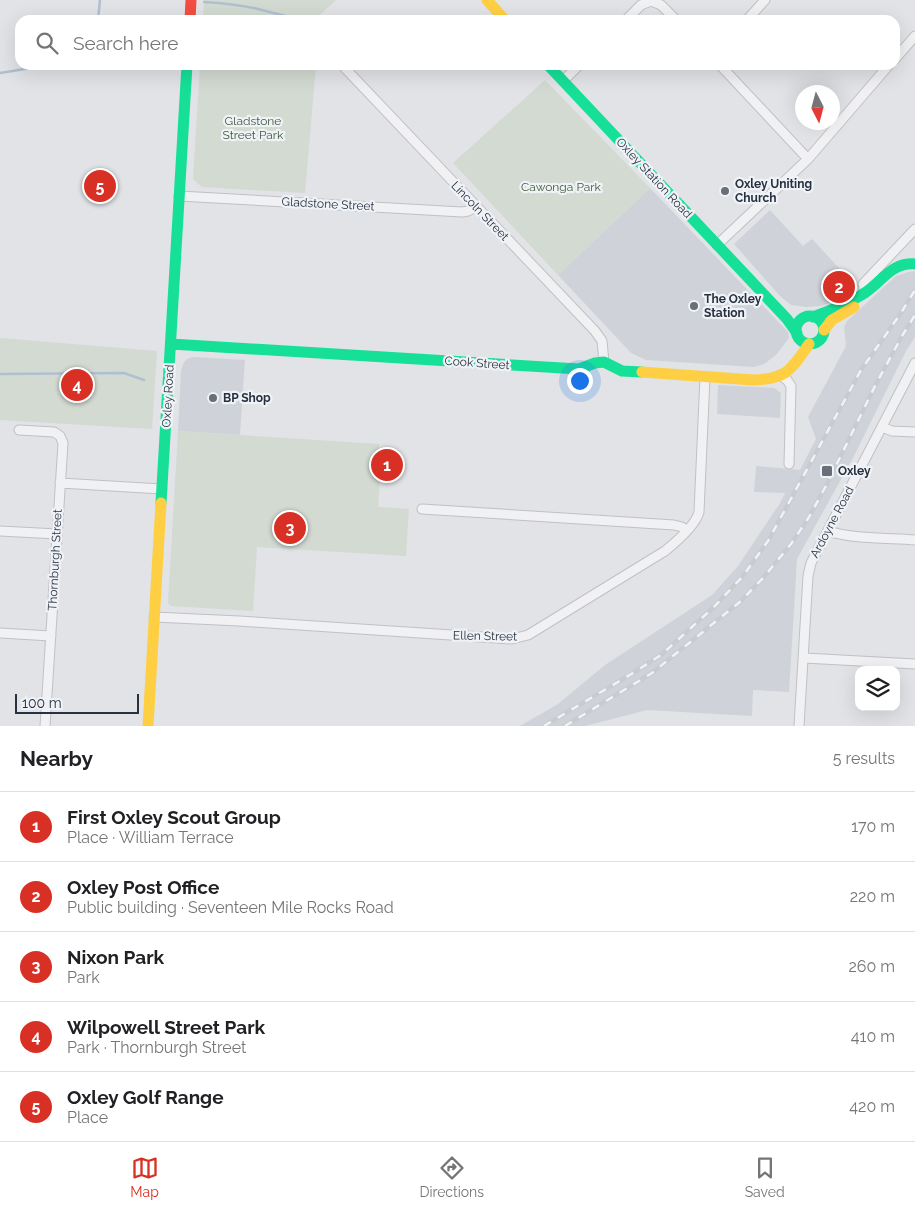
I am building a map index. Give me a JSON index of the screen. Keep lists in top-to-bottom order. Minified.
{"streets":{"main road":["Oxley Station Road","Cook Street","Oxley Road"],"street":["Gladstone Street","Lincoln Street","Ardoyne Road","Thornburgh Street","Ellen Street"]},"crossings":[["Gladstone Street","Lincoln Street"],["Gladstone Street","Oxley Road"],["Lincoln Street","Cook Street"],["Cook Street","Oxley Road"],["Oxley Road","Ellen Street"]],"parks":["Gladstone Street Park","Cawonga Park"],"places":{"other":["Oxley Uniting Church","The Oxley Station","BP Shop"],"transit":["Oxley"]},"scale_bar":"100 m","north":"bottom","page":{"search":"Search here","pins":["5","2","4","1","3"],"scale":"100 m","heading":["Nearby","5 results"],"list":[{"mark":"1","name":"First Oxley Scout Group","note":"Place · William Terrace","value":"170 m"},{"mark":"2","name":"Oxley Post Office","note":"Public building · Seventeen Mile Rocks Road","value":"220 m"},{"mark":"3","name":"Nixon Park","note":"Park","value":"260 m"},{"mark":"4","name":"Wilpowell Street Park","note":"Park · Thornburgh Street","value":"410 m"},{"mark":"5","name":"Oxley Golf Range","note":"Place","value":"420 m"}],"nav":["Map","Directions","Saved"]}}
